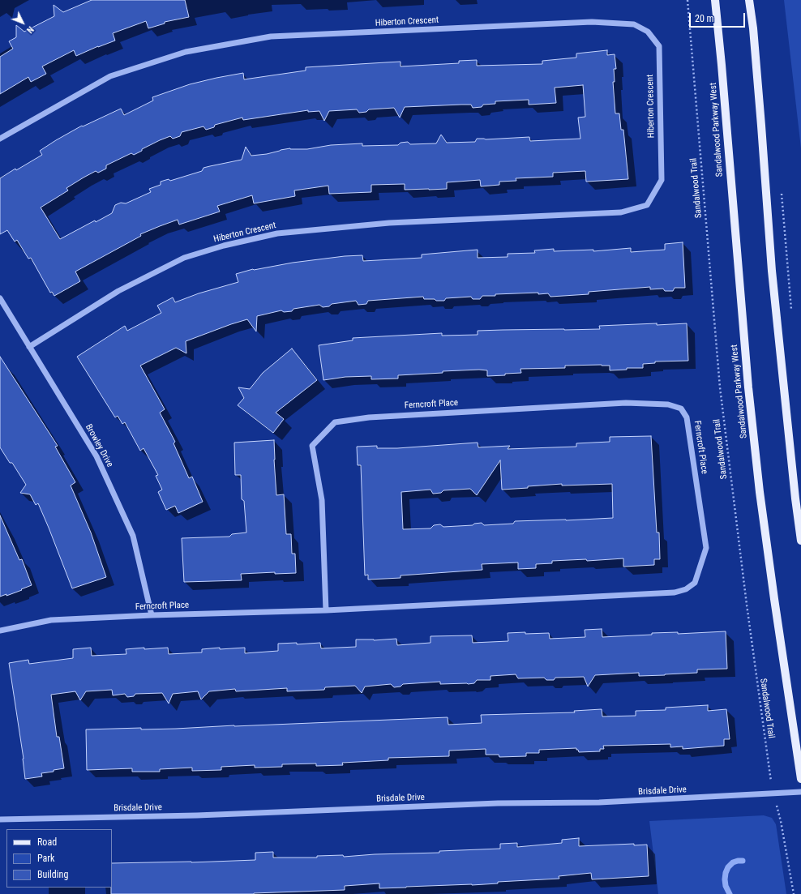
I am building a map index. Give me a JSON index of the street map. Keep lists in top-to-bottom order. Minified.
{"streets":{"main road":["Sandalwood Parkway West"],"street":["Hiberton Crescent","Ferncroft Place","Browley Drive","Brisdale Drive"],"path":["Sandalwood Trail"]},"crossings":[["Hiberton Crescent","Browley Drive"],["Sandalwood Trail","Brisdale Drive"],["Ferncroft Place","Browley Drive"]],"legend":["Road","Park","Building"],"scale_bar":"20 m","north":"bottom right"}
